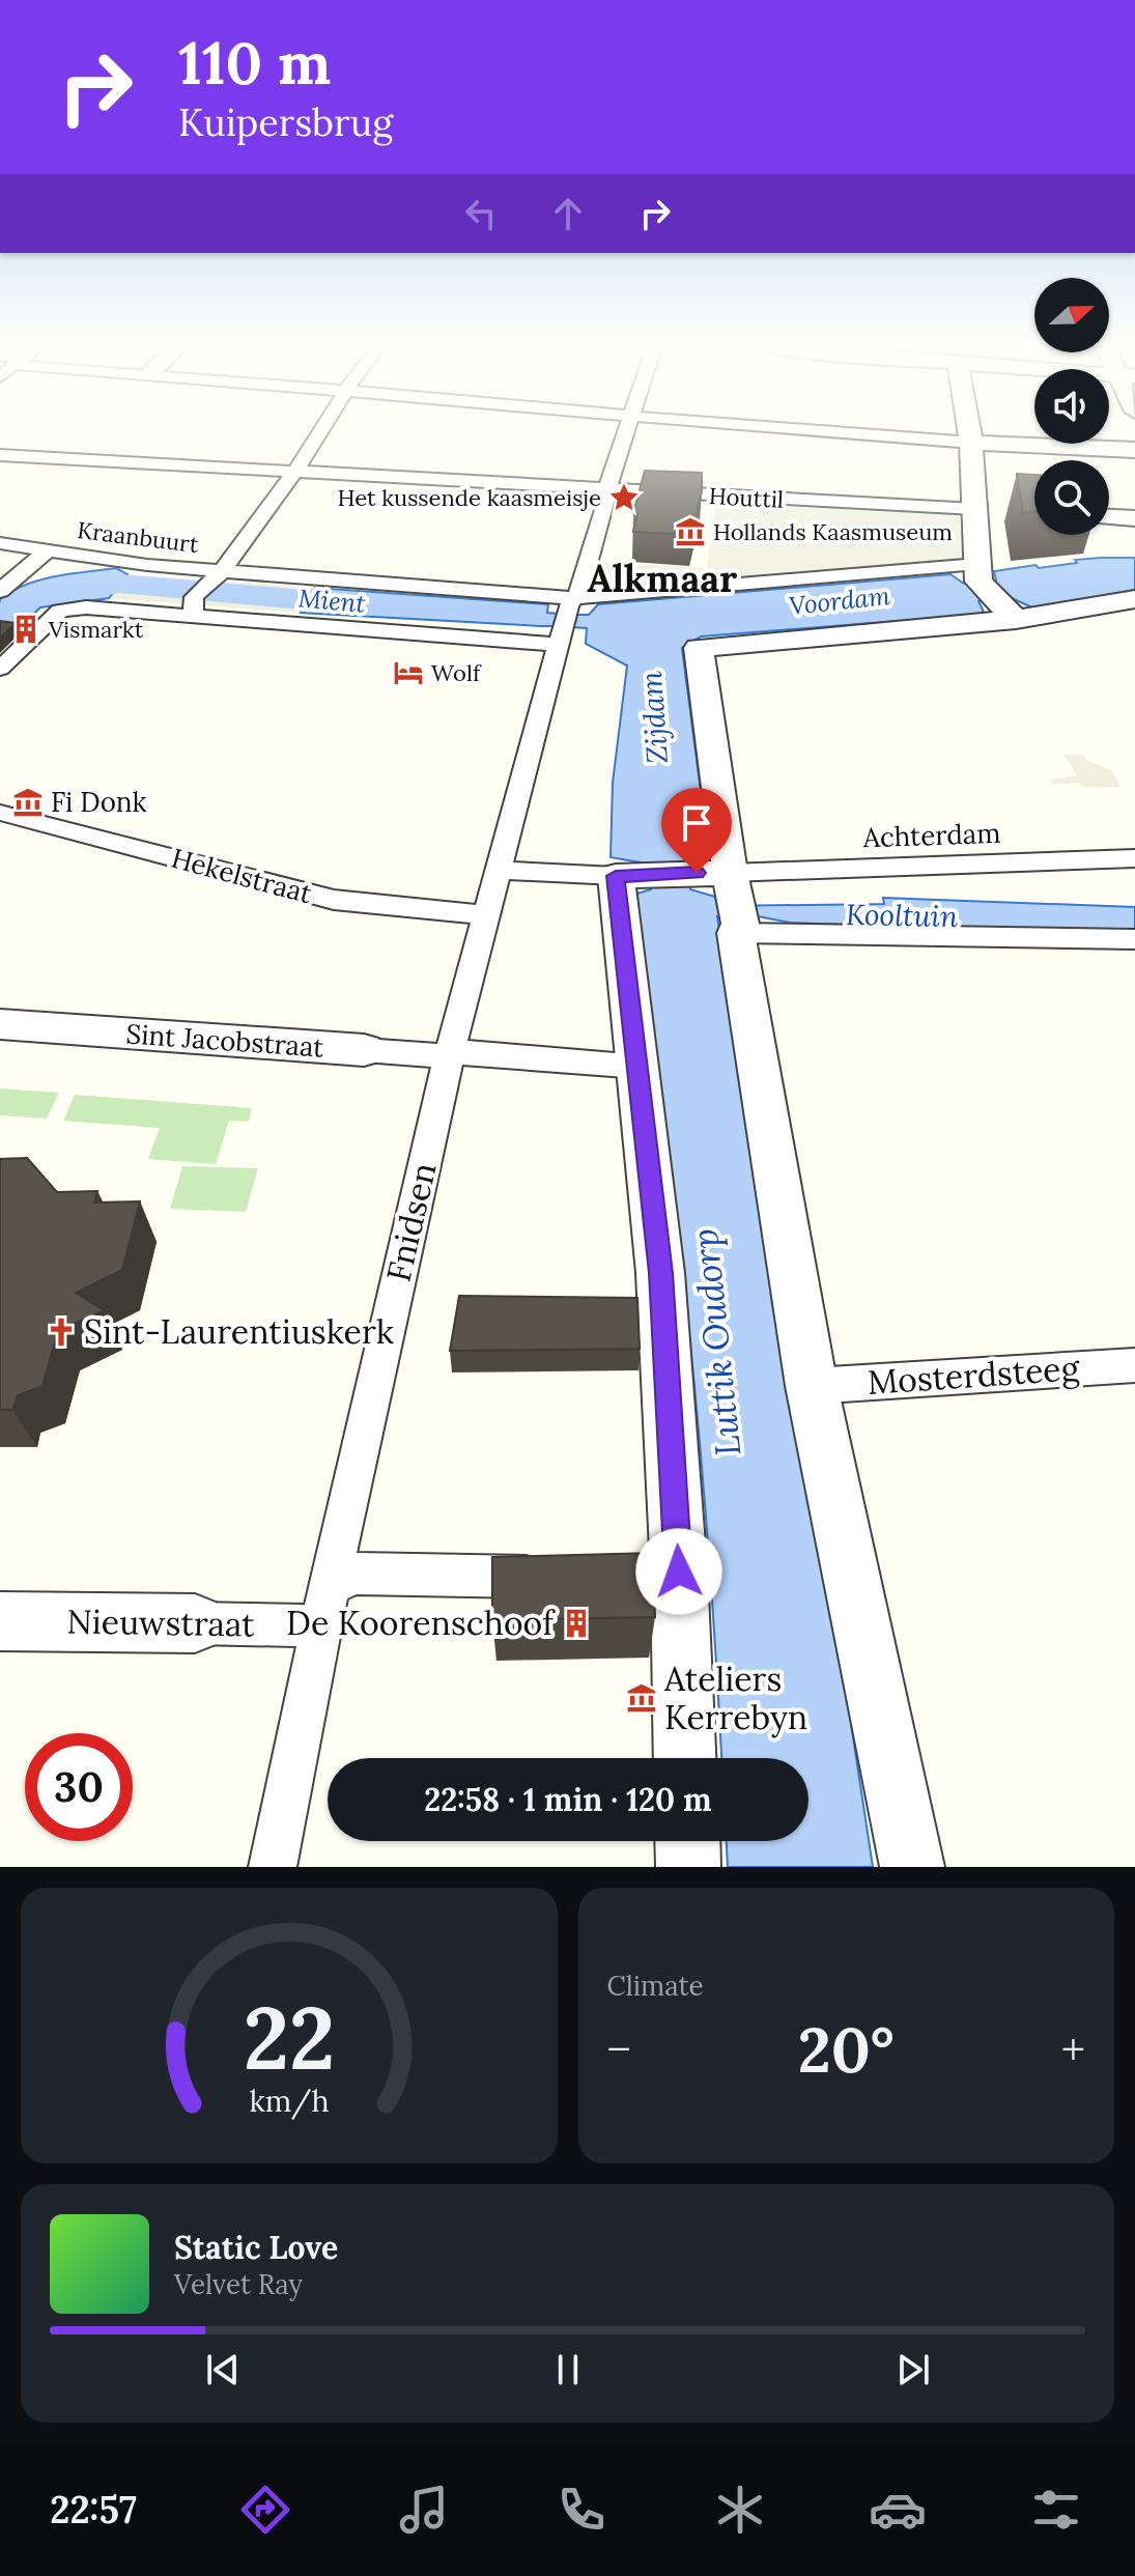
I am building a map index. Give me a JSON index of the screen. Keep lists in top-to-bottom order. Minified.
{"streets":{"street":["Houttil","Kraanbuurt","Achterdam","Hekelstraat","Sint Jacobstraat","Fnidsen","Mosterdsteeg","Nieuwstraat"]},"crossings":[["Houttil","Fnidsen"],["Hekelstraat","Fnidsen"],["Sint Jacobstraat","Fnidsen"],["Fnidsen","Nieuwstraat"]],"districts":["Alkmaar"],"water":["Mient","Voordam","Zijdam","Kooltuin","Luttik Oudorp"],"places":{"place":["Het kussende kaasmeisje"],"museum":["Hollands Kaasmuseum","Fi Donk","Ateliers Kerrebyn"],"building":["Vismarkt","De Koorenschoof"],"hotel":["Wolf"],"church":["Sint-Laurentiuskerk"]},"north":"right","page":{"turn":["110 m","Kuipersbrug"],"limit":"30","trip":"22:58 · 1 min · 120 m","tile":"Climate","heat":["−","20°","+"],"song":["Static Love","Velvet Ray"],"tabs":"22:57","gauge":["22","km/h"]}}
